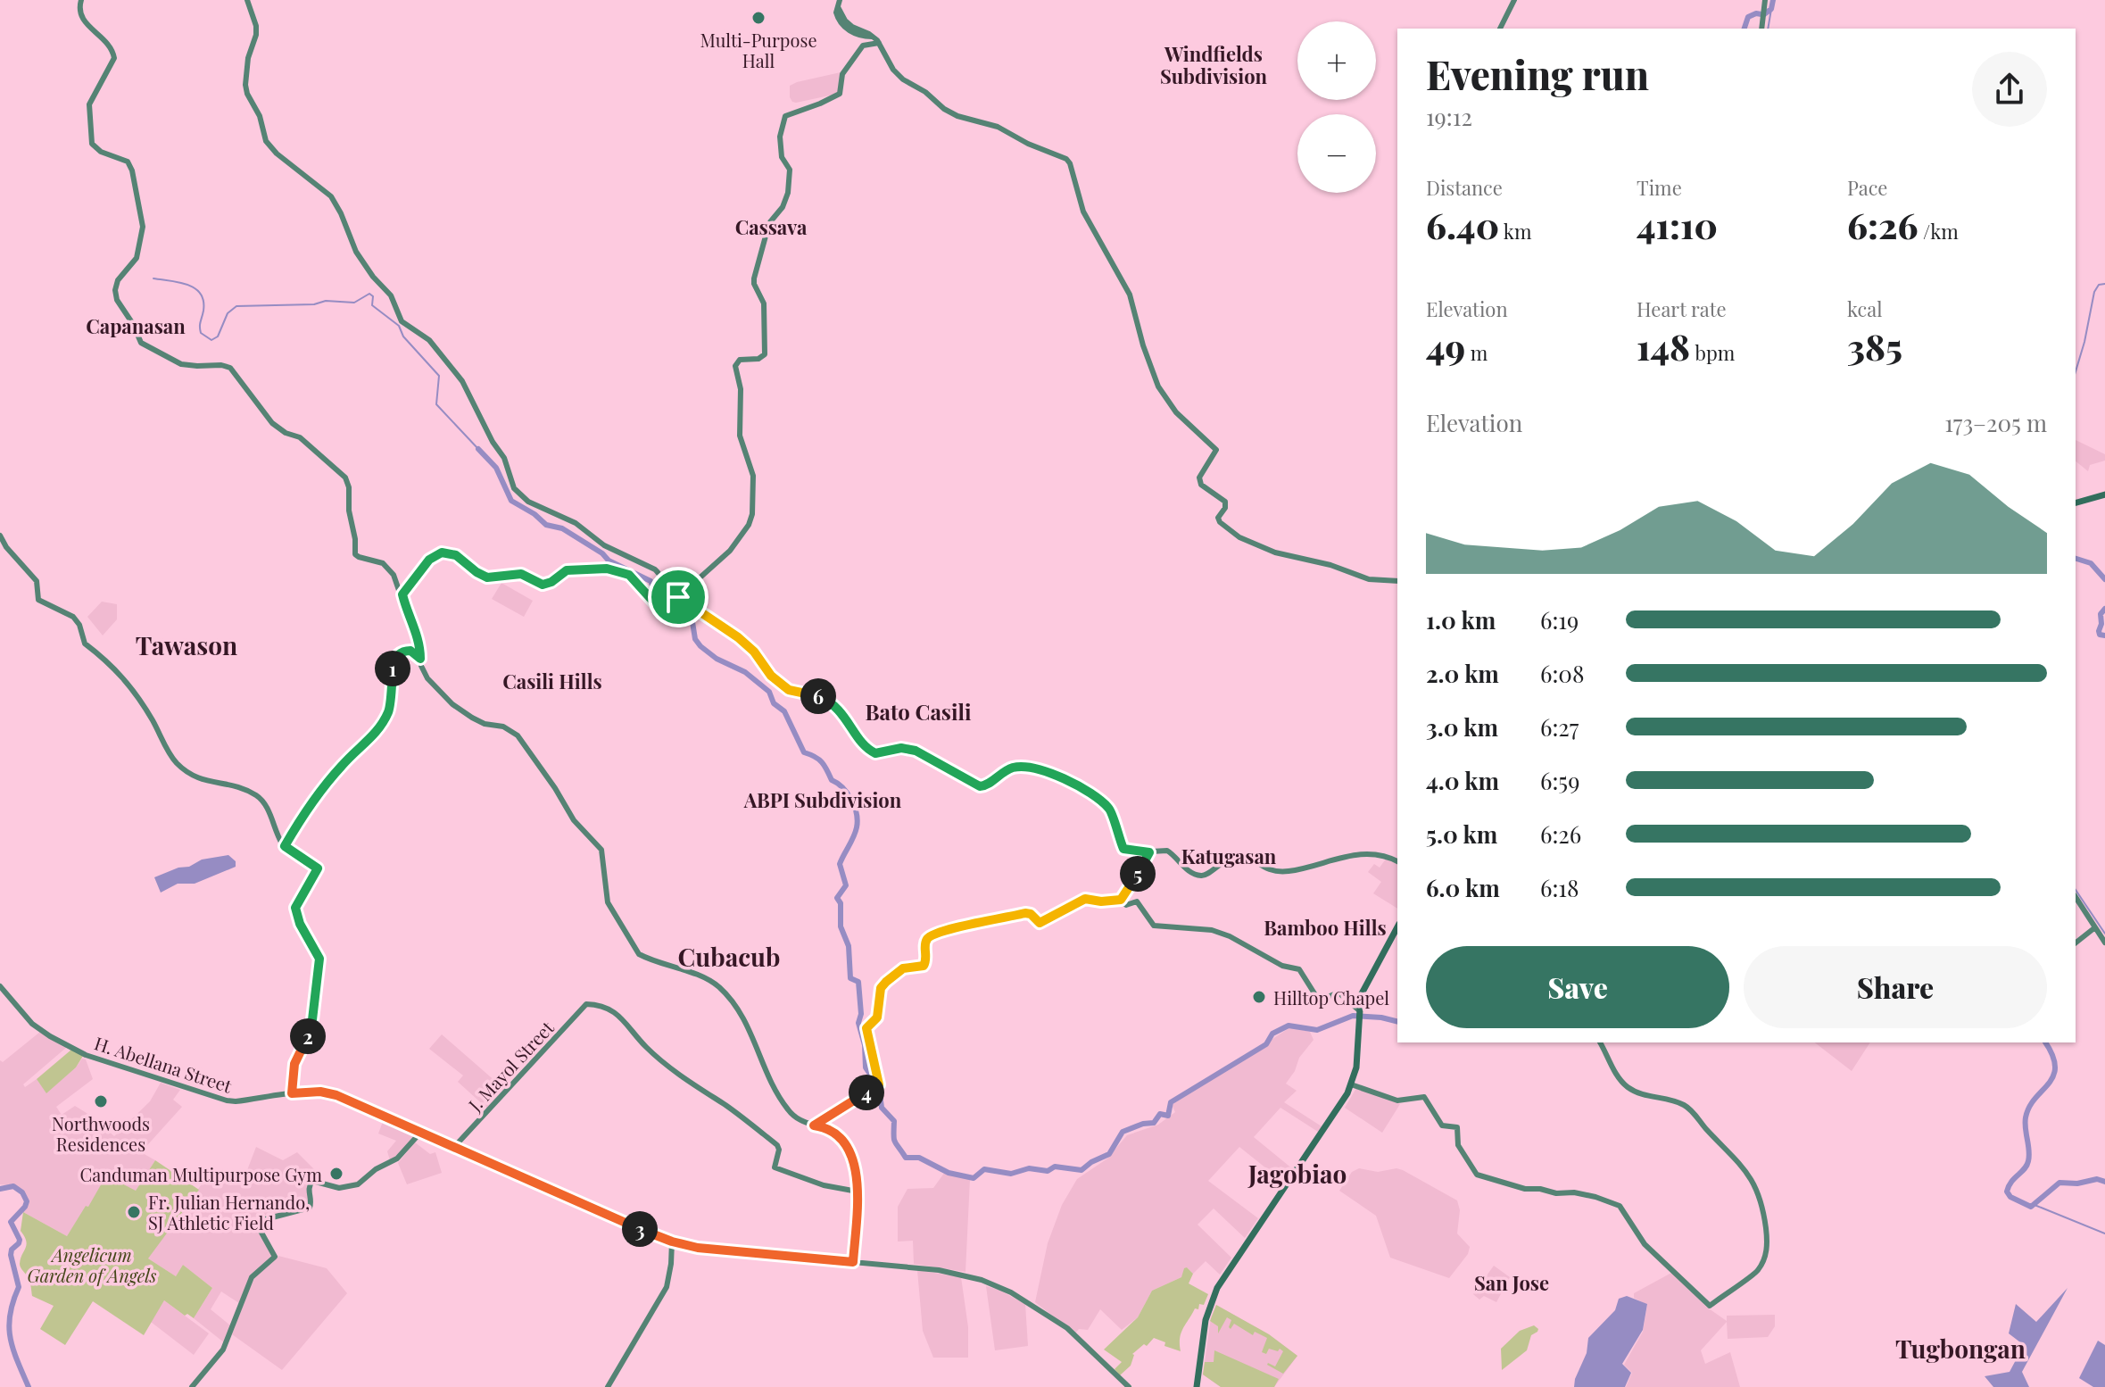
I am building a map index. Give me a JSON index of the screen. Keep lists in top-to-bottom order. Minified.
{"streets":{"street":["H. Abellana Street","J. Mayol Street"]},"crossings":[["H. Abellana Street","J. Mayol Street"]],"districts":["Windfields Subdivision","Cassava","Capanasan","Tawason","Casili Hills","Bato Casili","ABPI Subdivision","Katugasan","Bamboo Hills","Cubacub","Jagobiao","San Jose","Tugbongan"],"parks":["Angelicum Garden of Angels"],"places":["Multi-Purpose Hall","Hilltop Chapel","Northwoods Residences","Canduman Multipurpose Gym","Fr. Julian Hernando, SJ Athletic Field"],"page":{"map_buttons":["+","−"],"heading":["Evening run","19:12"],"stats":[["Distance","6.40 km"],["Time","41:10"],["Pace","6:26 /km"],["Elevation","49 m"],["Heart rate","148 bpm"],["kcal","385"]],"chart":["Elevation","173–205 m"],"list":[{"name":"1.0 km","note":"6:19"},{"name":"2.0 km","note":"6:08"},{"name":"3.0 km","note":"6:27"},{"name":"4.0 km","note":"6:59"},{"name":"5.0 km","note":"6:26"},{"name":"6.0 km","note":"6:18"}],"pins":["1","6","5","2","4","3"],"buttons":["Save","Share"]}}
